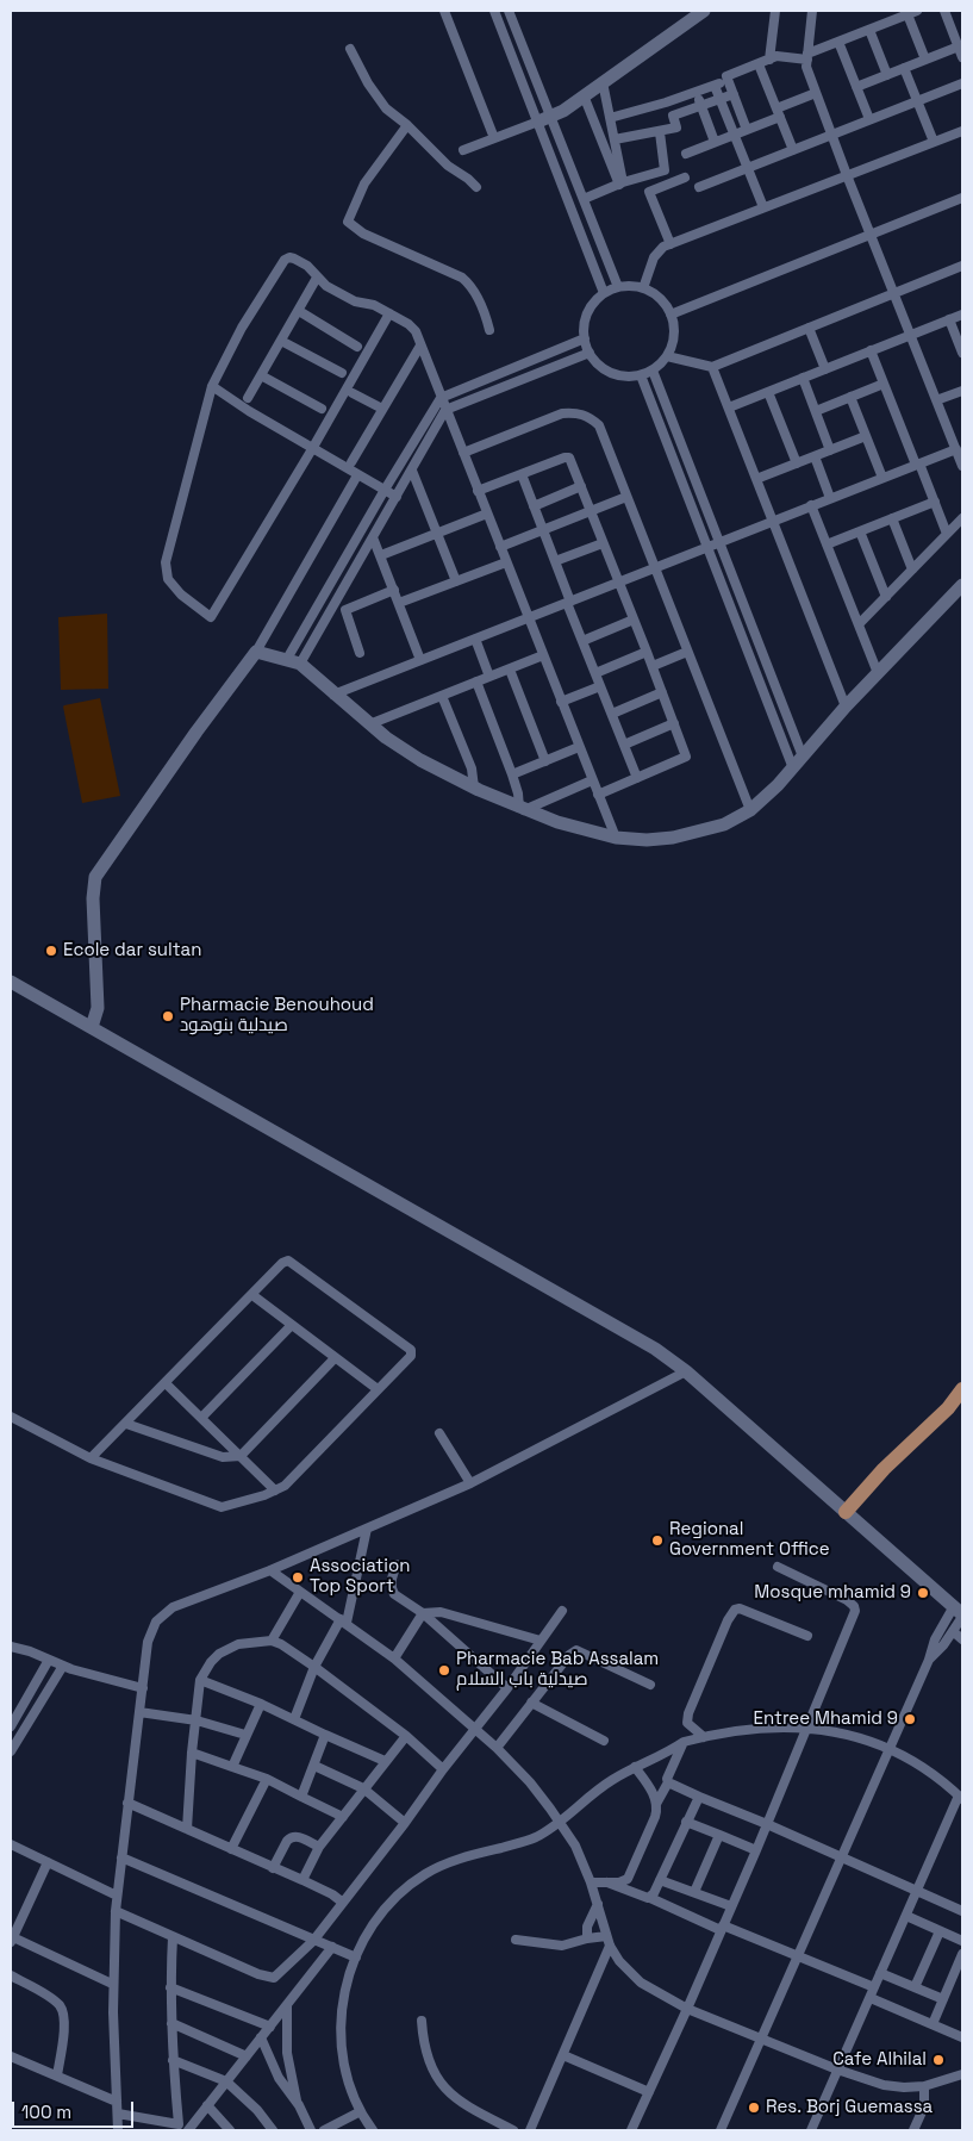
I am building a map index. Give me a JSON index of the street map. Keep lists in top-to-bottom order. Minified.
{"places":["Ecole dar sultan","Pharmacie Benouhoud صيدلية بنوهود","Regional Government Office","Association Top Sport","Mosque mhamid 9","Pharmacie Bab Assalam صيدلية باب السلام","Entree Mhamid 9","Cafe Alhilal","Res. Borj Guemassa"],"scale_bar":"100 m"}
